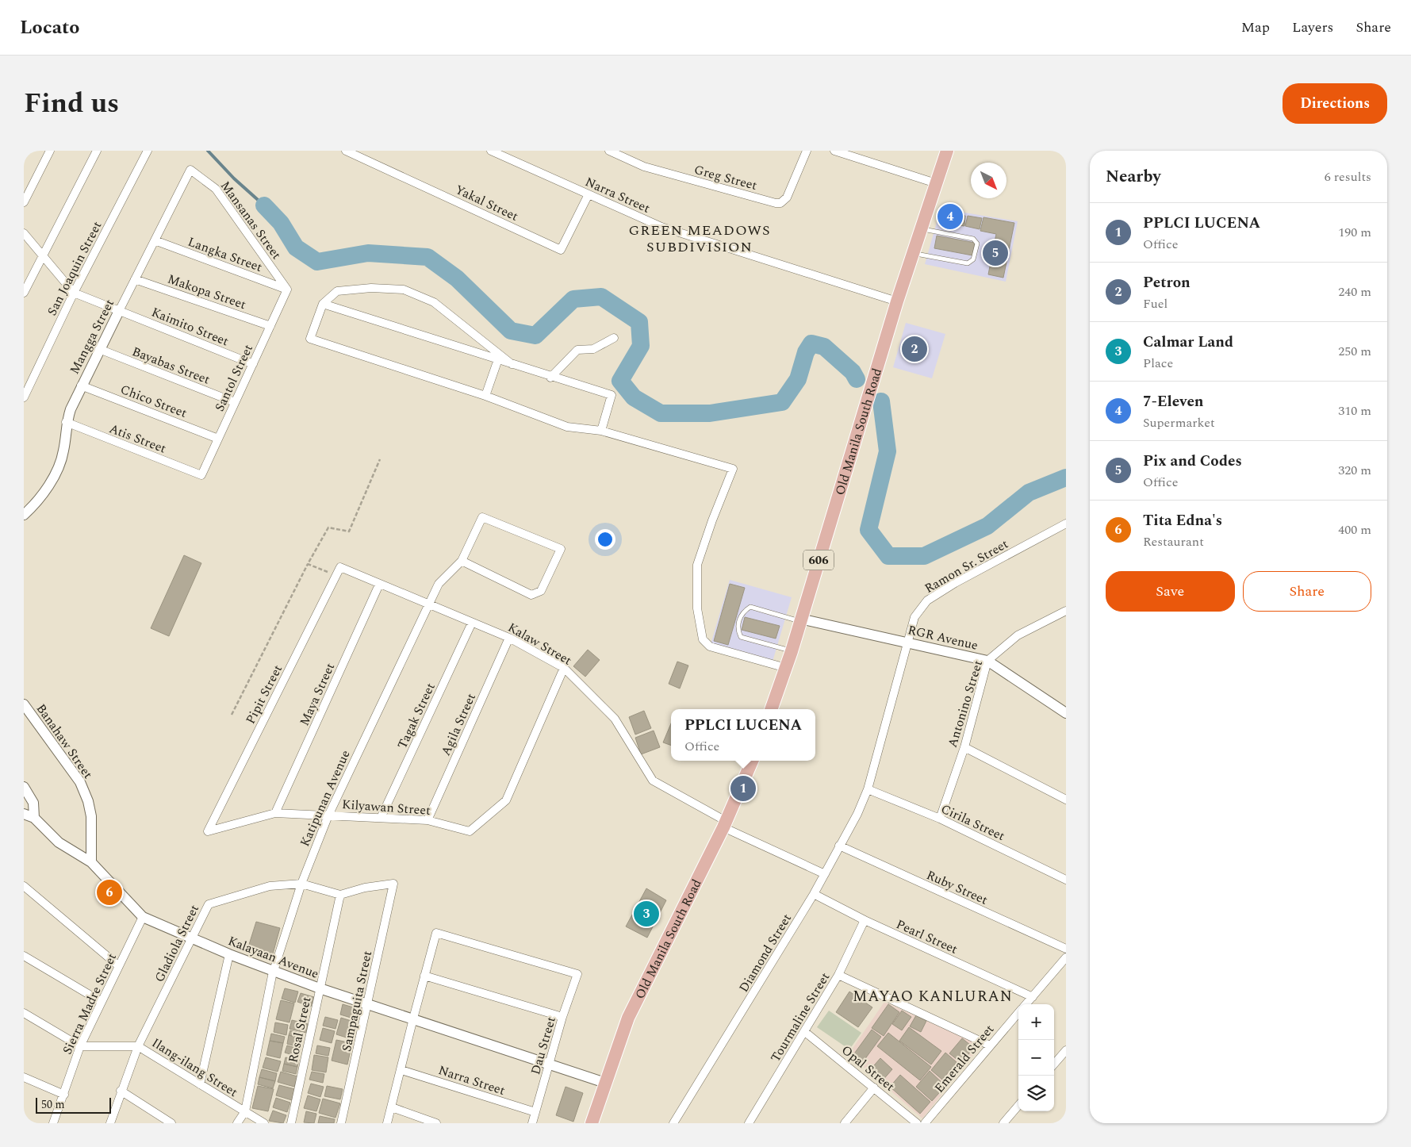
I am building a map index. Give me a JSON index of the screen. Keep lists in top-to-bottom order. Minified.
{"streets":{"main road":["Old Manila South Road","606"],"street":["Greg Street","Narra Street","Yakal Street","Mansanas Street","Langka Street","San Joaquin Street","Makopa Street","Kaimito Street","Mangga Street","Bayabas Street","Santol Street","Chico Street","Atis Street","Ramon Sr. Street","RGR Avenue","Kalaw Street","Pipit Street","Maya Street","Antonino Street","Tagak Street","Agila Street","Banahaw Street","Katipunan Avenue","Kilyawan Street","Cirila Street","Ruby Street","Pearl Street","Gladiola Street","Diamond Street","Kalayaan Avenue","Sampaguita Street","Sierra Madre Street","Tourmaline Street","Rosal Street","Dau Street","Emerald Street","Ilang-ilang Street","Opal Street"]},"crossings":[["Narra Street","Yakal Street"],["Narra Street","Old Manila South Road"],["Narra Street","Dau Street"],["Mansanas Street","Langka Street"],["Mansanas Street","Mangga Street"],["Mansanas Street","Santol Street"],["Langka Street","Mangga Street"],["Langka Street","Santol Street"],["San Joaquin Street","Kaimito Street"],["Makopa Street","Mangga Street"],["Makopa Street","Santol Street"],["Kaimito Street","Mangga Street"],["Kaimito Street","Santol Street"],["Mangga Street","Bayabas Street"],["Mangga Street","Chico Street"],["Mangga Street","Atis Street"],["Bayabas Street","Santol Street"],["Santol Street","Chico Street"],["Santol Street","Atis Street"],["Old Manila South Road","RGR Avenue"],["Old Manila South Road","Kalaw Street"],["Old Manila South Road","Kalayaan Avenue"],["Ramon Sr. Street","RGR Avenue"],["Ramon Sr. Street","Cirila Street"],["Ramon Sr. Street","Diamond Street"],["RGR Avenue","Antonino Street"],["Kalaw Street","Pipit Street"],["Kalaw Street","Maya Street"],["Kalaw Street","Tagak Street"],["Kalaw Street","Agila Street"],["Kalaw Street","Katipunan Avenue"],["Kalaw Street","Kilyawan Street"],["Kalaw Street","Diamond Street"],["Pipit Street","Kilyawan Street"],["Maya Street","Kilyawan Street"],["Antonino Street","Cirila Street"],["Tagak Street","Kilyawan Street"],["Agila Street","Kilyawan Street"],["Banahaw Street","Kalayaan Avenue"],["Katipunan Avenue","Kilyawan Street"],["Katipunan Avenue","Gladiola Street"],["Katipunan Avenue","Kalayaan Avenue"],["Katipunan Avenue","Ilang-ilang Street"],["Cirila Street","Diamond Street"],["Ruby Street","Diamond Street"],["Pearl Street","Diamond Street"],["Pearl Street","Tourmaline Street"],["Pearl Street","Emerald Street"],["Gladiola Street","Kalayaan Avenue"],["Gladiola Street","Sampaguita Street"],["Gladiola Street","Rosal Street"],["Gladiola Street","Ilang-ilang Street"],["Kalayaan Avenue","Sampaguita Street"],["Kalayaan Avenue","Sierra Madre Street"],["Kalayaan Avenue","Rosal Street"],["Kalayaan Avenue","Dau Street"],["Sampaguita Street","Rosal Street"],["Sierra Madre Street","Ilang-ilang Street"],["Tourmaline Street","Opal Street"]],"districts":["GREEN MEADOWS SUBDIVISION","MAYAO KANLURAN"],"scale_bar":"50 m","north":"bottom right","page":{"header":"Locato","nav":["Map","Layers","Share"],"title":"Find us","buttons":["Directions",["Save","Share"]],"heading":["Nearby","6 results"],"pins":["4","5","2","1","6","3"],"list":[{"mark":"1","name":"PPLCI LUCENA","note":"Office","value":"190 m"},{"mark":"2","name":"Petron","note":"Fuel","value":"240 m"},{"mark":"3","name":"Calmar Land","note":"Place","value":"250 m"},{"mark":"4","name":"7-Eleven","note":"Supermarket","value":"310 m"},{"mark":"5","name":"Pix and Codes","note":"Office","value":"320 m"},{"mark":"6","name":"Tita Edna's","note":"Restaurant","value":"400 m"}],"popup":["PPLCI LUCENA","Office"],"map_buttons":["+","−"],"scale":"50 m"}}
